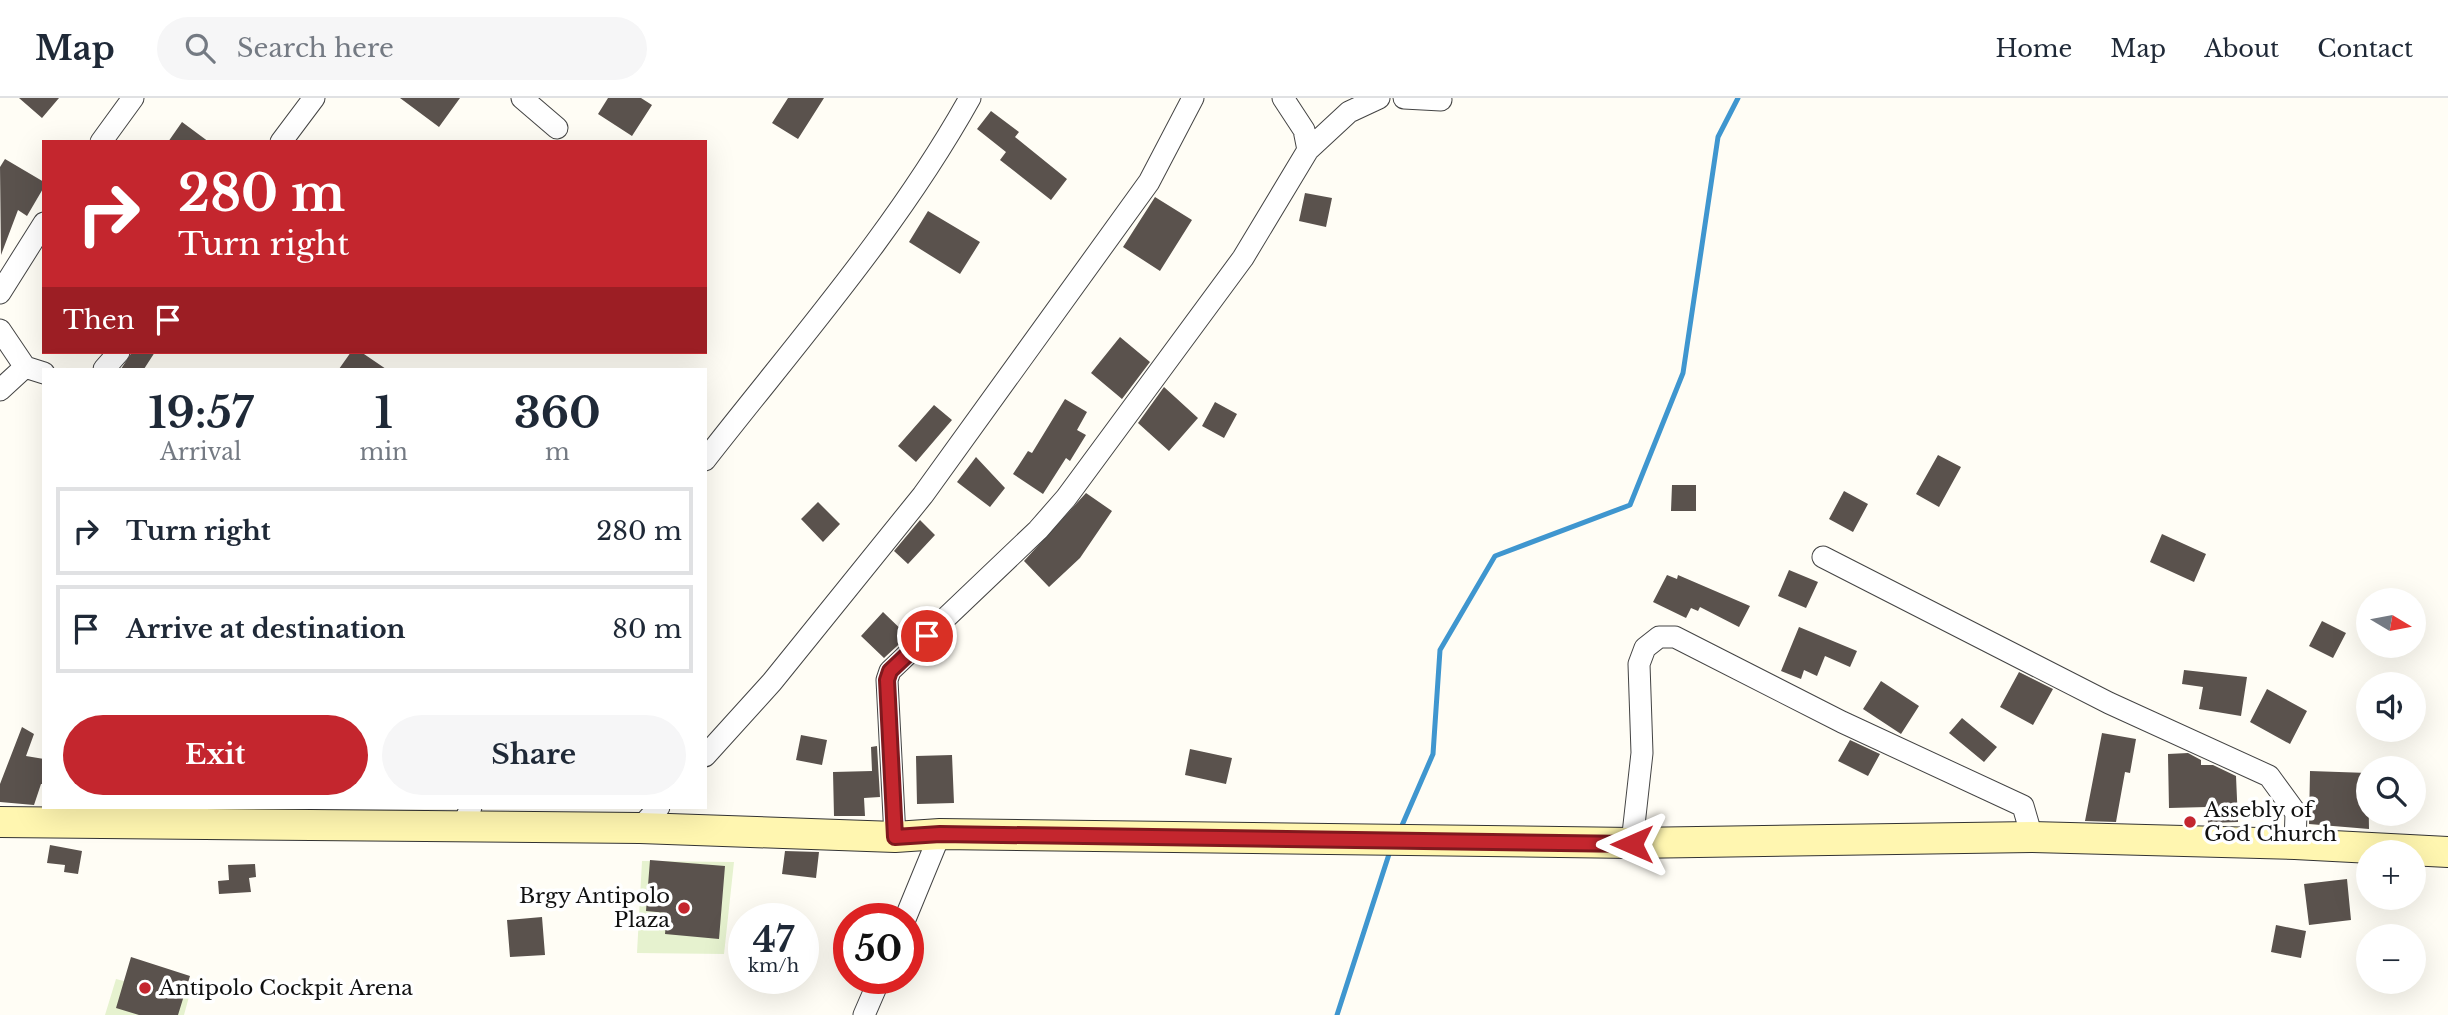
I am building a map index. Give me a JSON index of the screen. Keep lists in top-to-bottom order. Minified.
{"places":["Assebly of God Church","Brgy Antipolo Plaza","Antipolo Cockpit Arena"],"north":"right","page":{"header":"Map","search":"Search here","nav":["Home","Map","About","Contact"],"turn":["280 m","Turn right"],"then":"Then","eta":["19:57","Arrival","1","min","360","m"],"list":[{"name":"Turn right","value":"280 m"},{"name":"Arrive at destination","value":"80 m"}],"map_buttons":["+","−"],"buttons":["Exit","Share"],"speed":"47 km/h","limit":"50"}}
